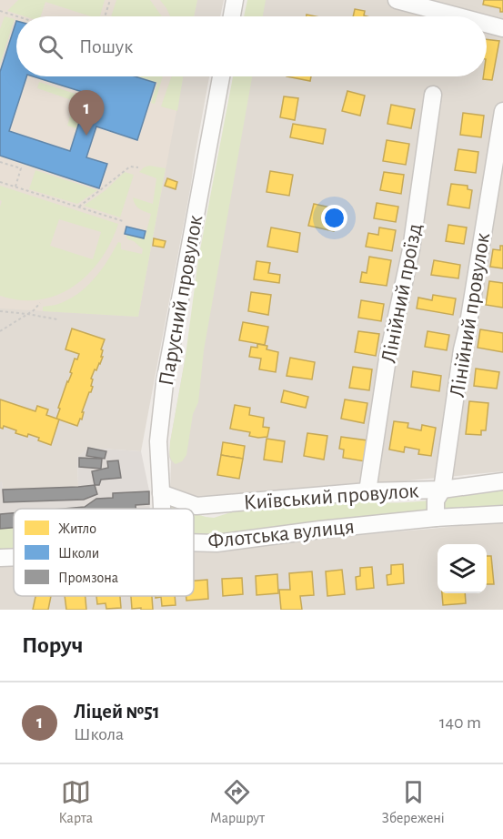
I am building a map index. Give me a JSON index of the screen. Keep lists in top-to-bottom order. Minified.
{"streets":{"street":["Лінійний проїзд","Парусний провулок","Лінійний провулок","Київський провулок","Флотська вулиця"]},"crossings":[["Лінійний проїзд","Київський провулок"],["Парусний провулок","Київський провулок"],["Лінійний провулок","Київський провулок"],["Лінійний провулок","Флотська вулиця"]],"legend":["Житло","Школи","Промзона"],"page":{"search":"Пошук","pins":"1","heading":"Поруч","list":[{"mark":"1","name":"Ліцей №51","note":"Школа","value":"140 m"}],"nav":["Карта","Маршрут","Збережені"]}}
